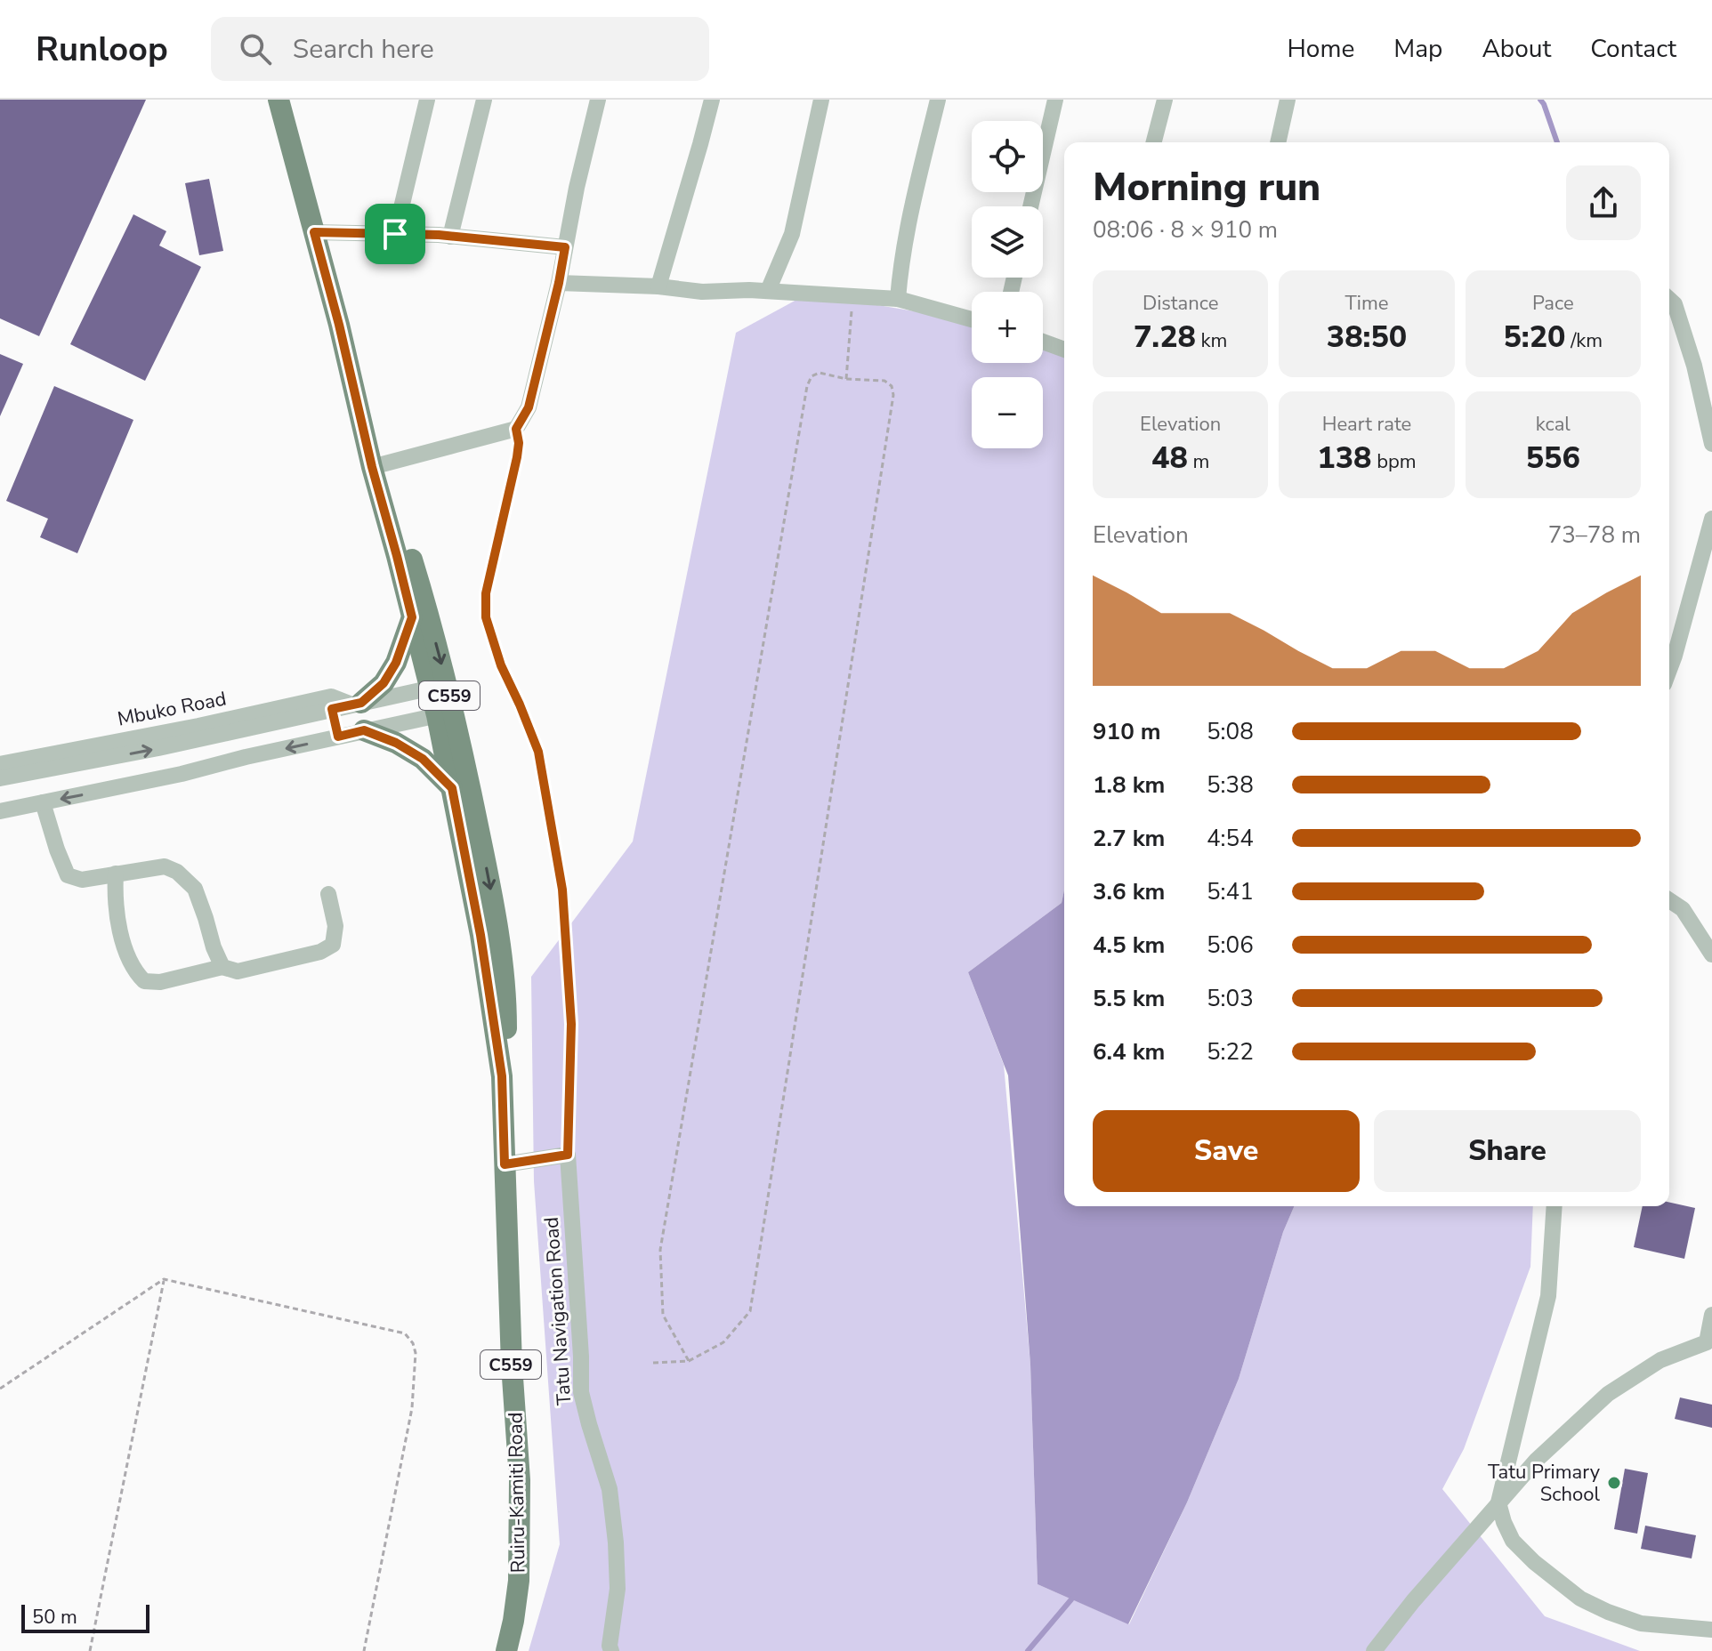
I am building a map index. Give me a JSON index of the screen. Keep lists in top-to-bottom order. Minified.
{"streets":{"main road":["C559","Ruiru-Kamiti Road"],"street":["Mbuko Road","Tatu Navigation Road"]},"places":["Tatu Primary School"],"scale_bar":"50 m","page":{"header":"Runloop","search":"Search here","nav":["Home","Map","About","Contact"],"map_buttons":["+","−"],"heading":["Morning run","08:06 · 8 × 910 m"],"stats":[["Distance","7.28 km"],["Time","38:50"],["Pace","5:20 /km"],["Elevation","48 m"],["Heart rate","138 bpm"],["kcal","556"]],"chart":["Elevation","73–78 m"],"list":[{"name":"910 m","note":"5:08"},{"name":"1.8 km","note":"5:38"},{"name":"2.7 km","note":"4:54"},{"name":"3.6 km","note":"5:41"},{"name":"4.5 km","note":"5:06"},{"name":"5.5 km","note":"5:03"},{"name":"6.4 km","note":"5:22"}],"buttons":["Save","Share"],"scale":"50 m"}}
